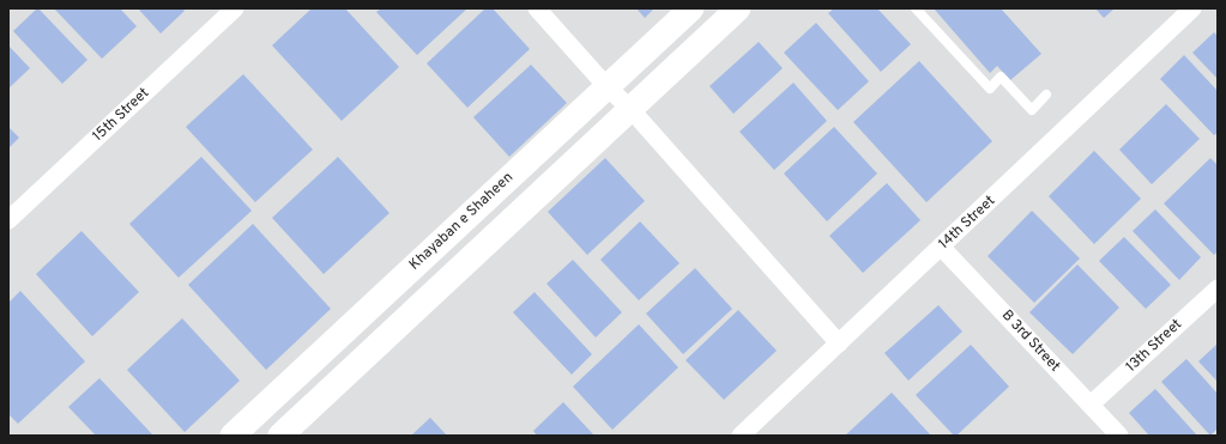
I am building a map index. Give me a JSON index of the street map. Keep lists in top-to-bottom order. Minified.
{"streets":{"main road":["Khayaban e Shaheen"],"street":["15th Street","14th Street","B 3rd Street","13th Street"]},"crossings":[["14th Street","B 3rd Street"],["B 3rd Street","13th Street"]]}
